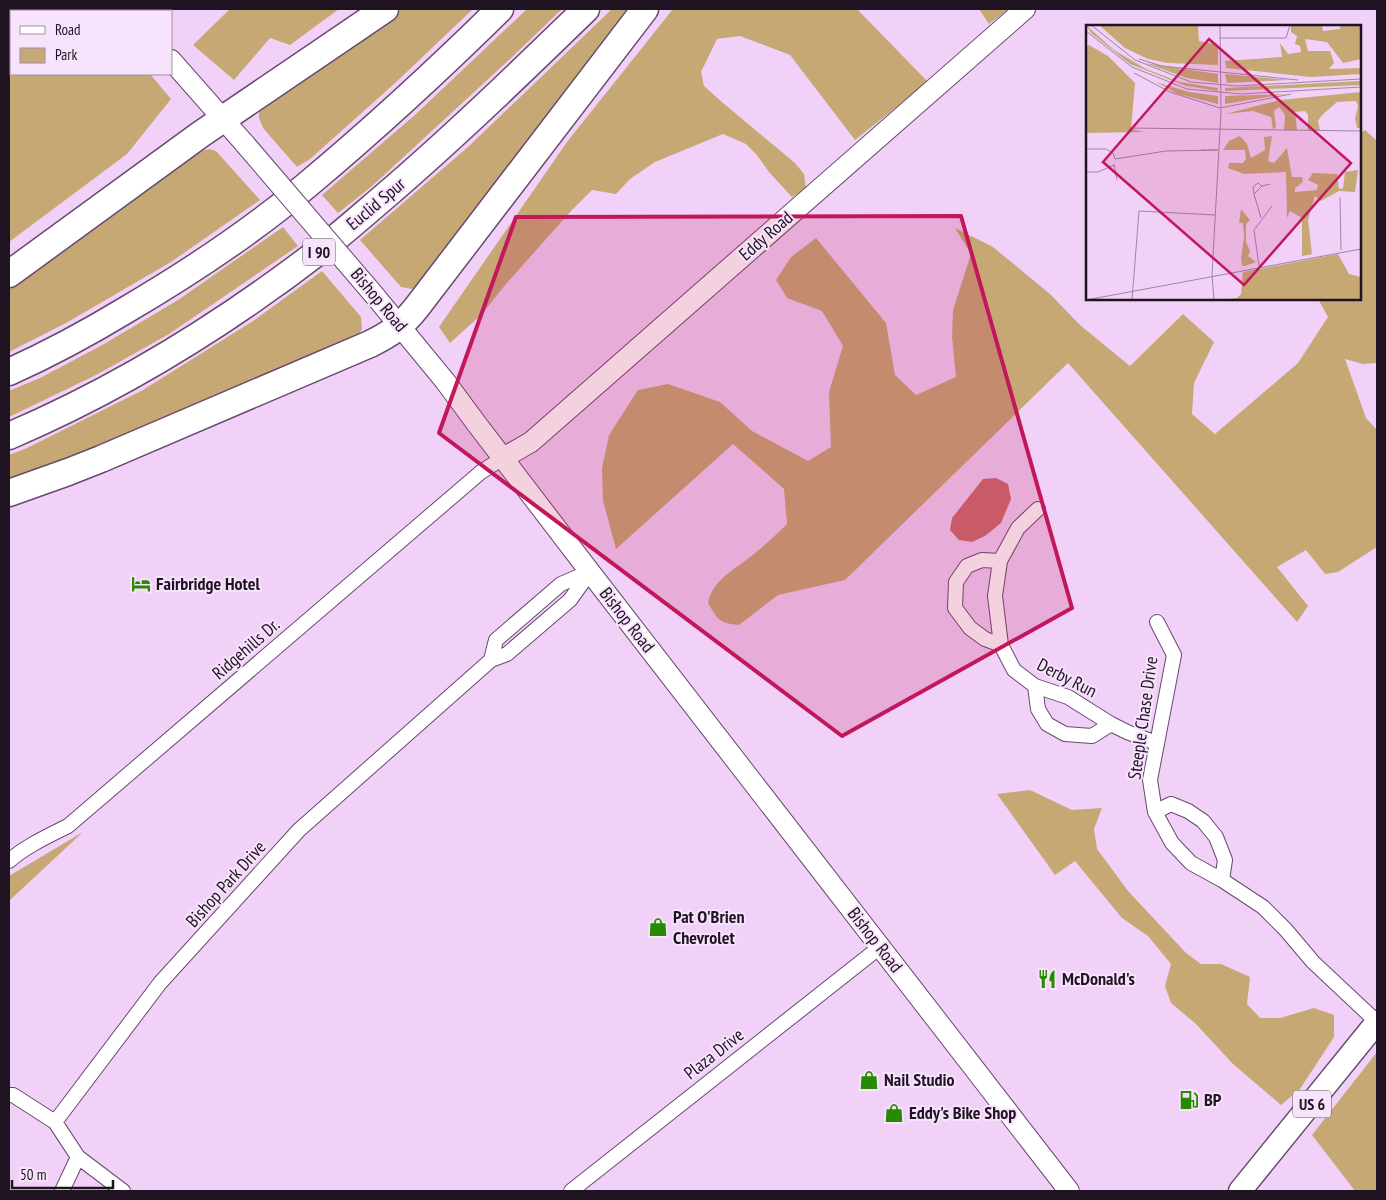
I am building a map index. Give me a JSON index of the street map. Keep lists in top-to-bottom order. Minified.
{"streets":{"highway":["Euclid Spur","I 90"],"main road":["Eddy Road","Bishop Road","US 6"],"street":["Ridgehills Dr.","Derby Run","Steeple Chase Drive","Bishop Park Drive","Plaza Drive"]},"crossings":[["Eddy Road","Bishop Road"],["Eddy Road","Ridgehills Dr."],["Bishop Road","Ridgehills Dr."],["Bishop Road","Bishop Park Drive"],["Bishop Road","Plaza Drive"],["Derby Run","Steeple Chase Drive"],["Steeple Chase Drive","US 6"]],"places":{"hotel":["Fairbridge Hotel"],"shop":["Pat O'Brien Chevrolet","Nail Studio","Eddy's Bike Shop"],"restaurant":["McDonald's"],"fuel station":["BP"]},"legend":["Road","Park"],"scale_bar":"50 m"}
